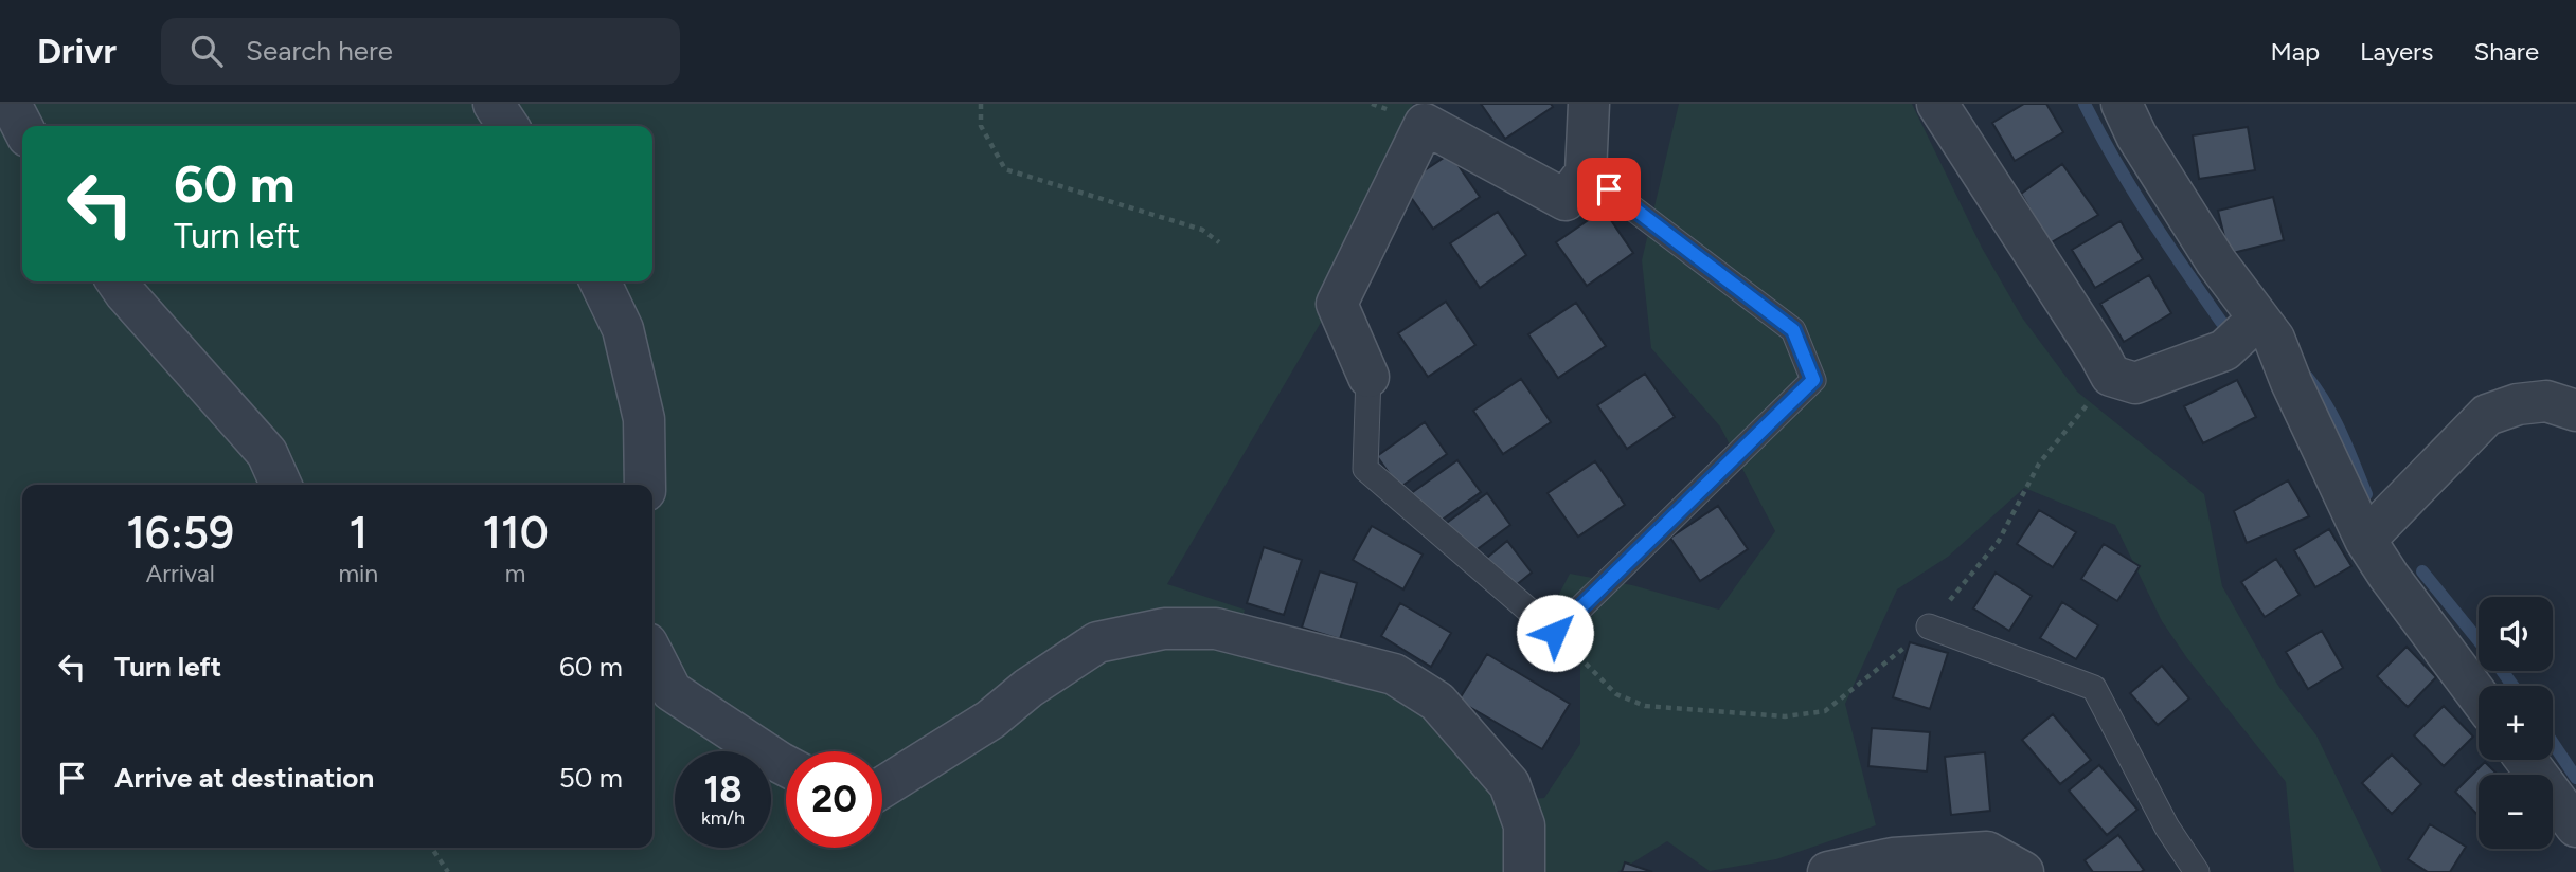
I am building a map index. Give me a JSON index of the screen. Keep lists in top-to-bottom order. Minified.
{"page":{"header":"Drivr","search":"Search here","nav":["Map","Layers","Share"],"turn":["60 m","Turn left"],"eta":["16:59","Arrival","1","min","110","m"],"map_buttons":["+","−"],"list":[{"name":"Turn left","value":"60 m"},{"name":"Arrive at destination","value":"50 m"}],"speed":"18 km/h","limit":"20"}}
